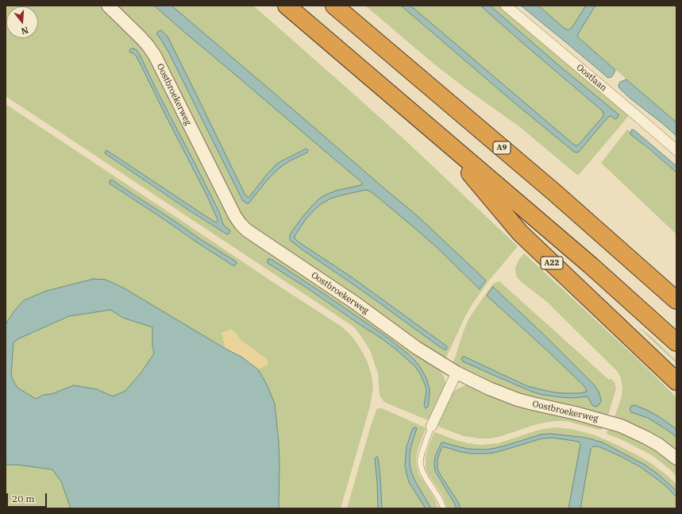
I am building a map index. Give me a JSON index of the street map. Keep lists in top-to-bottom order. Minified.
{"streets":{"highway":["A9","A22"],"street":["Oostlaan","Oostbroekerweg"]},"scale_bar":"20 m","north":"bottom"}
